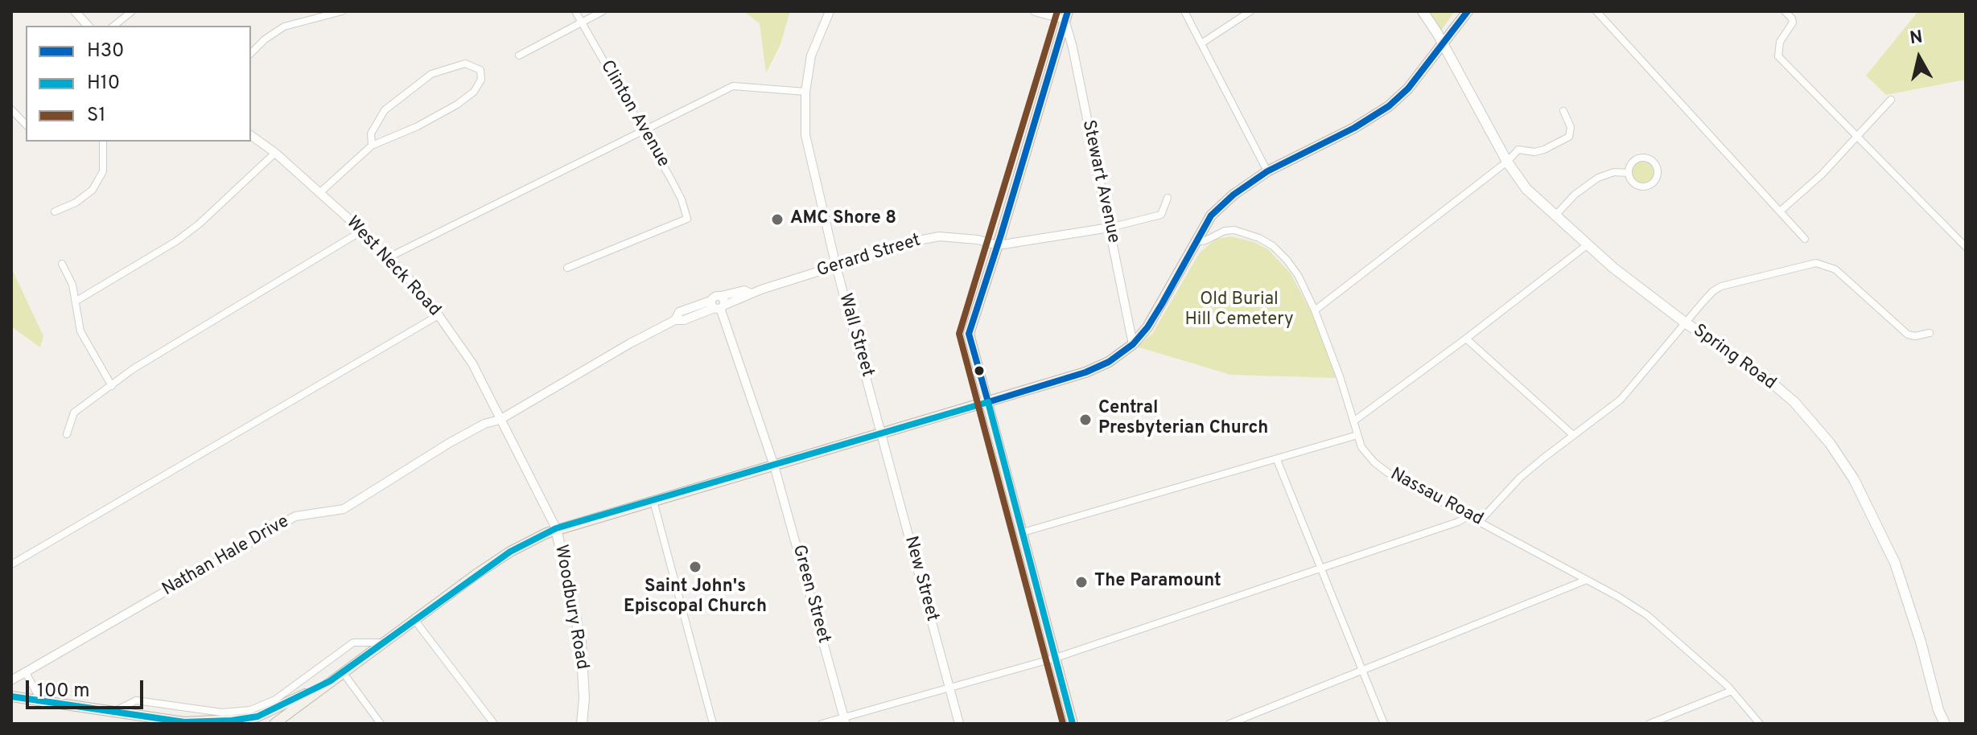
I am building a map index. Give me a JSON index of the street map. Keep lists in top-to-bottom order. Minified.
{"streets":{"main road":["Spring Road","Woodbury Road"],"street":["Clinton Avenue","Stewart Avenue","Gerard Street","West Neck Road","Wall Street","Nassau Road","Nathan Hale Drive","New Street","Green Street"]},"crossings":[["Stewart Avenue","Gerard Street"],["Gerard Street","West Neck Road"],["Gerard Street","Wall Street"],["Gerard Street","Nathan Hale Drive"],["West Neck Road","Nathan Hale Drive"],["West Neck Road","Woodbury Road"],["Wall Street","New Street"]],"parks":["Old Burial Hill Cemetery"],"places":["AMC Shore 8","Central Presbyterian Church","Saint John's Episcopal Church","The Paramount"],"lines":["transit line H30","transit line S1","transit line H10"],"legend":["H30","H10","S1"],"scale_bar":"100 m","north":"top"}
